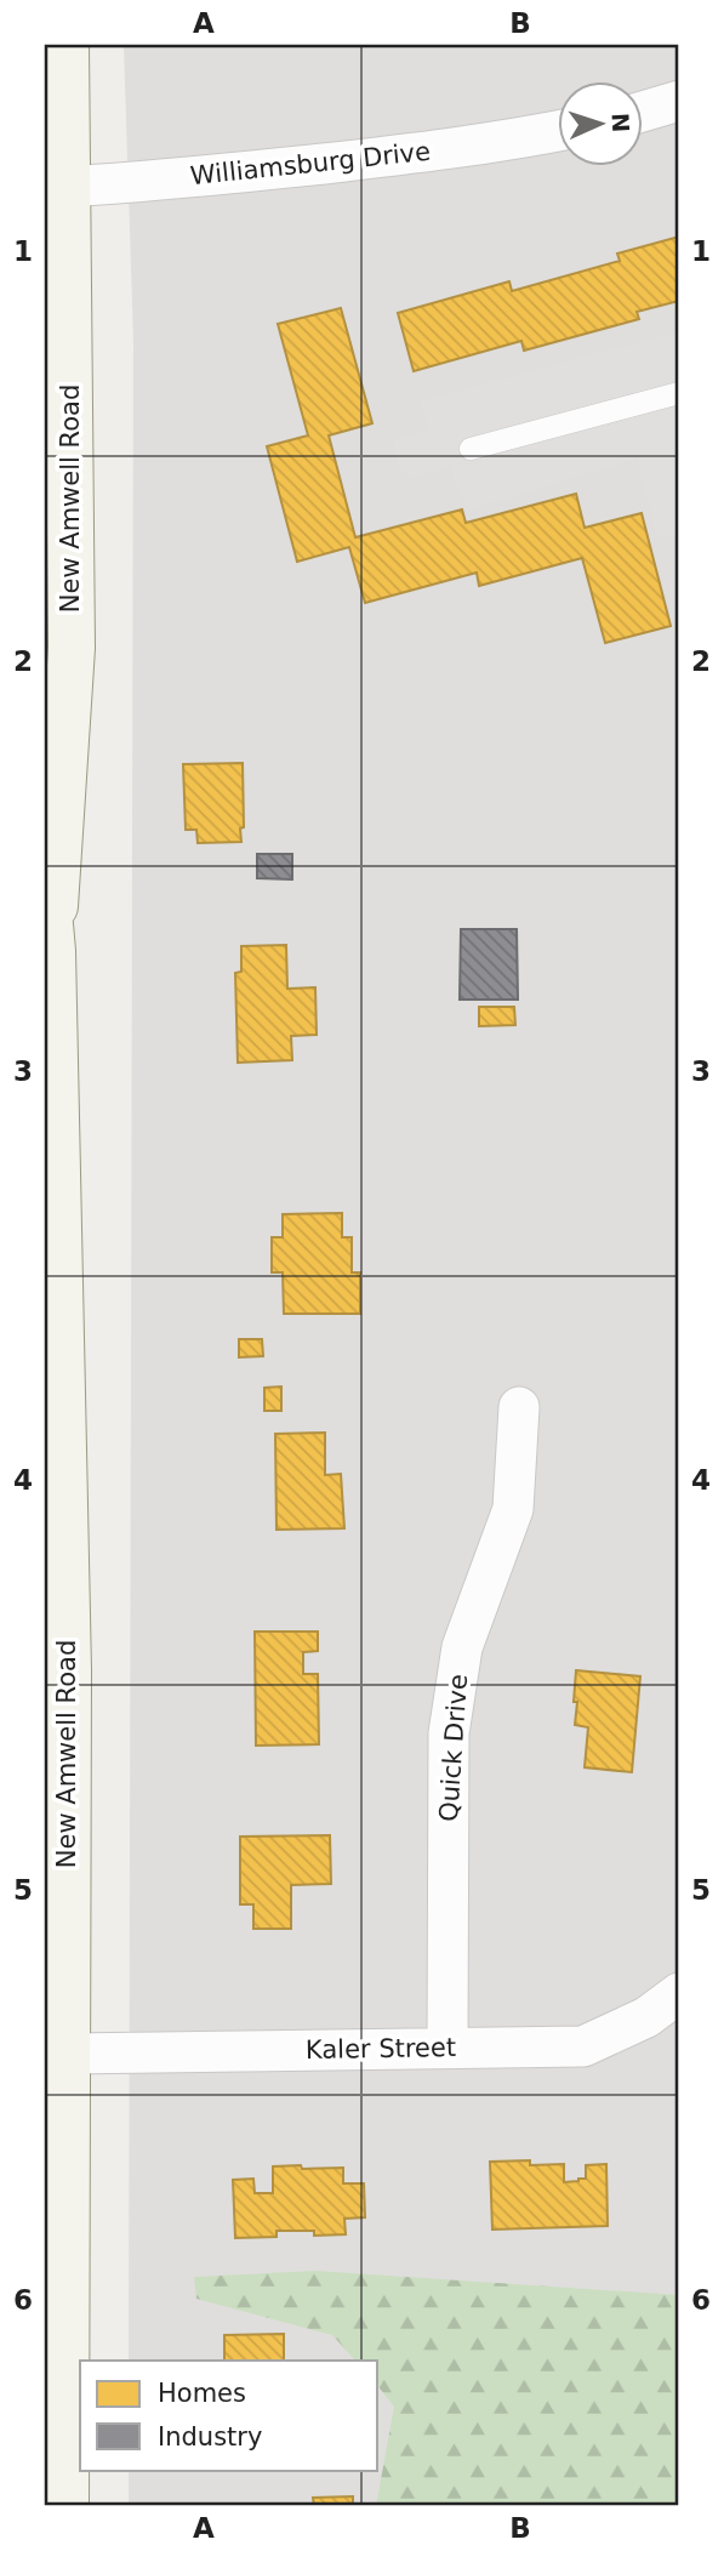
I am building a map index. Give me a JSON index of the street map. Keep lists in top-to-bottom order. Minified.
{"streets":{"street":["Williamsburg Drive","New Amwell Road","Quick Drive","Kaler Street"]},"crossings":[["Williamsburg Drive","New Amwell Road"],["New Amwell Road","Kaler Street"],["Quick Drive","Kaler Street"]],"legend":["Homes","Industry"],"north":"right","grid":{"columns":["A","B"],"rows":["1","2","3","4","5","6"]}}
